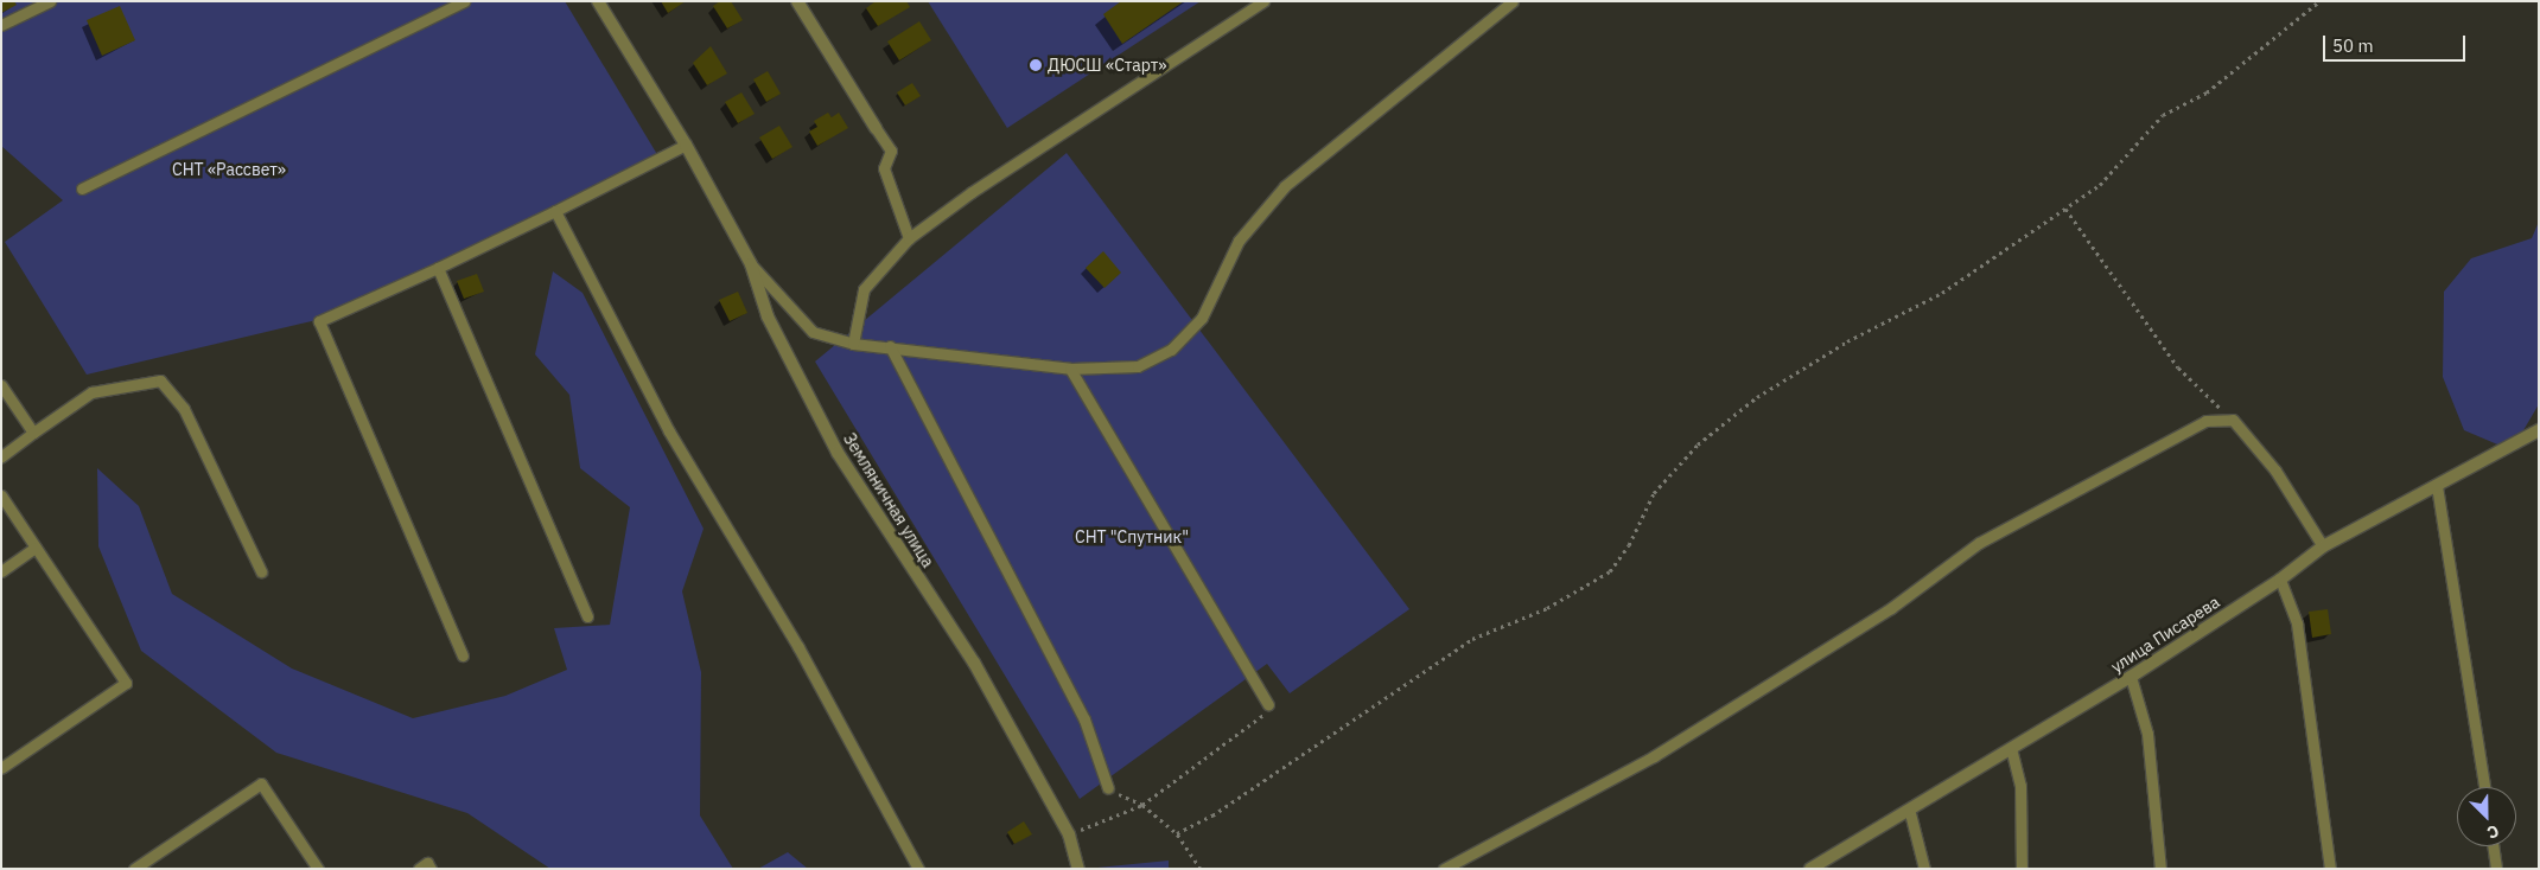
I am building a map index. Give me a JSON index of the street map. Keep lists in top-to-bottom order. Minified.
{"streets":{"street":["Земляничная улица","улица Писарева"]},"parks":["СНТ «Рассвет»","СНТ \"Спутник\""],"places":["ДЮСШ «Старт»"],"scale_bar":"50 m","north":"bottom right"}
